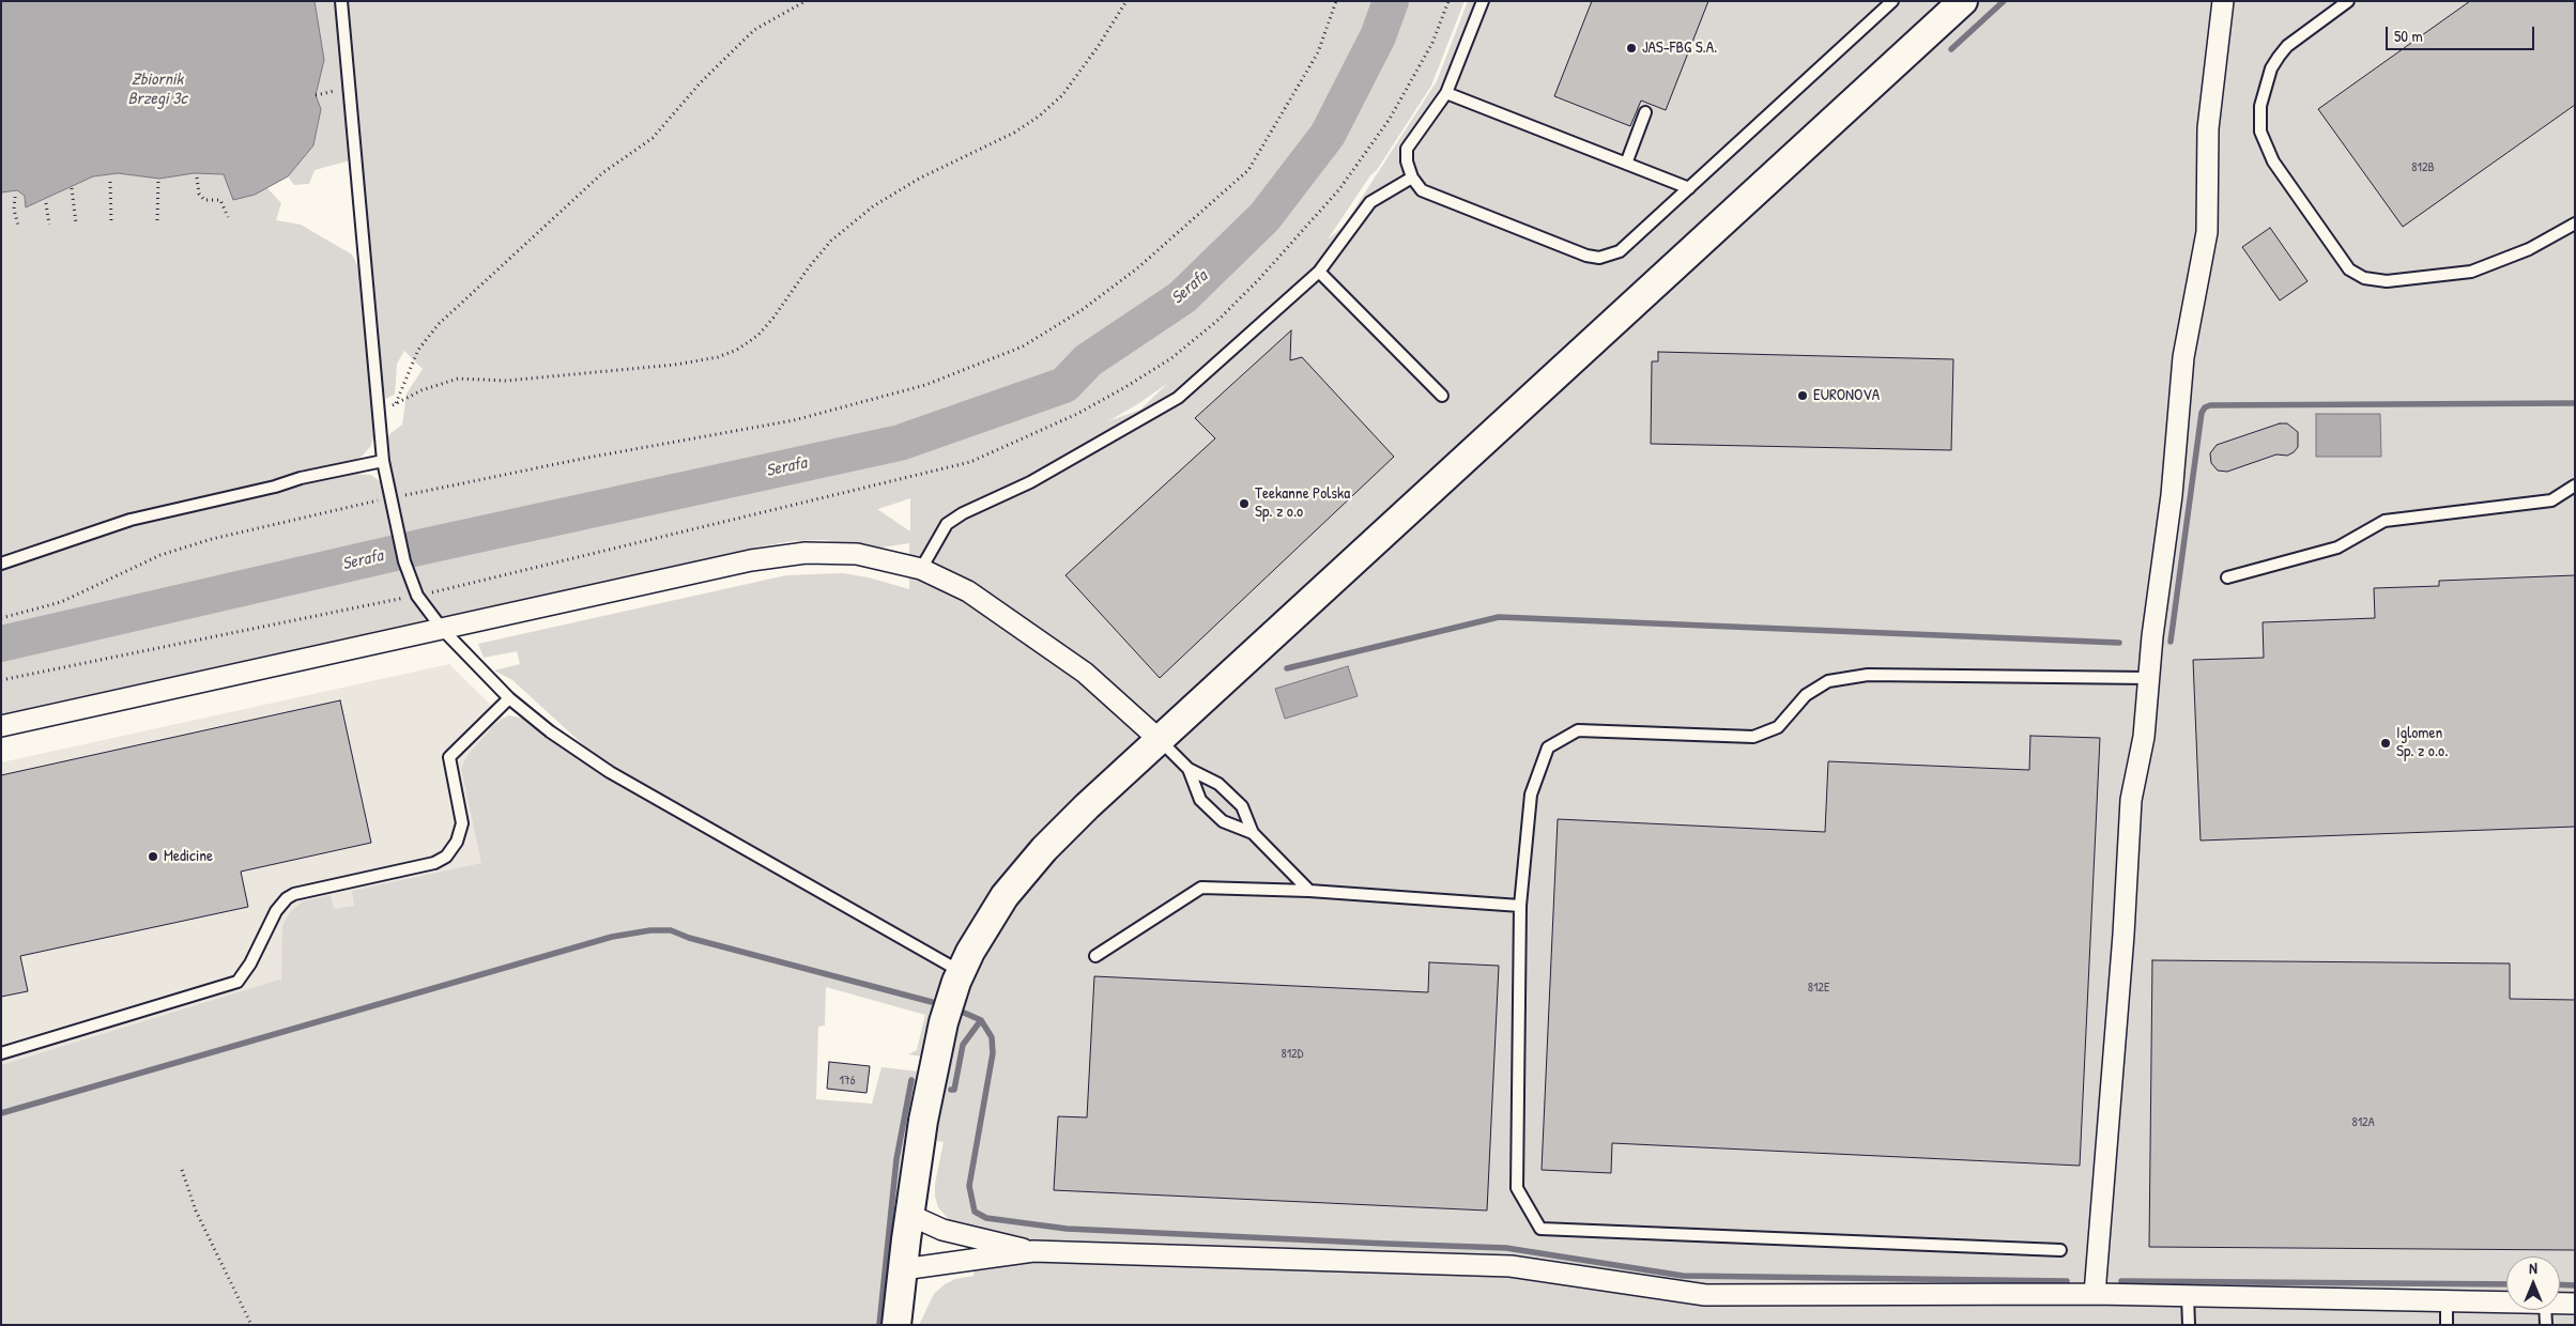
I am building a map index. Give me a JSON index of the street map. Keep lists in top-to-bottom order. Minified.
{"water":["Zbiornik Brzegi 3c","Serafa"],"places":["JAS-FBG S.A.","EURONOVA","Teekanne Polska Sp. z o.o","Iglomen Sp. z o.o.","Medicine"],"house_numbers":["812B","812E","812D","176","812A"],"scale_bar":"50 m","north":"top"}
